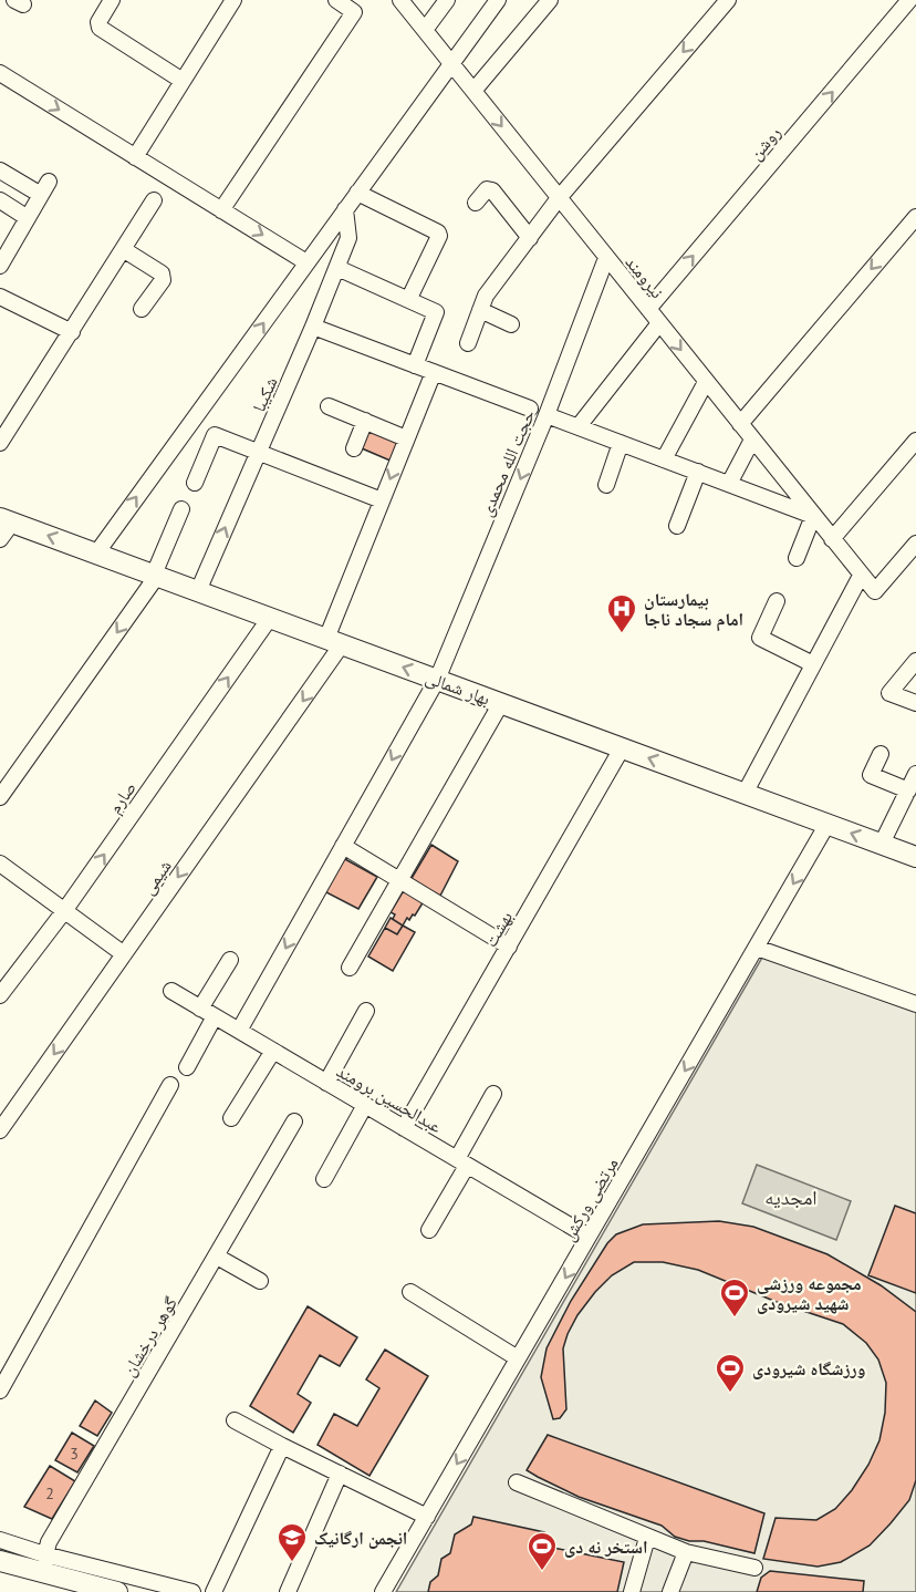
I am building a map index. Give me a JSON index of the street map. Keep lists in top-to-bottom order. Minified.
{"streets":{"main road":["بهار شمالی"],"street":["روشن","نیرومند","شکیبا","حجت الله محمدی","صارم","شیمی","بهشت","عبدالحسین برومند","مرتضی ورکش","گوهر درخشان"]},"crossings":[["روشن","نیرومند"],["نیرومند","حجت الله محمدی"],["شکیبا","بهار شمالی"],["حجت الله محمدی","بهار شمالی"],["حجت الله محمدی","عبدالحسین برومند"],["بهار شمالی","صارم"],["بهار شمالی","شیمی"],["بهار شمالی","بهشت"],["بهار شمالی","مرتضی ورکش"],["بهشت","عبدالحسین برومند"],["عبدالحسین برومند","مرتضی ورکش"]],"one_way":["روشن","بهار شمالی","مرتضی ورکش"],"districts":["امجدیه"],"places":{"hospital":["بیمارستان امام سجاد ناجا"],"sports":["مجموعه ورزشی شهید شیرودی","ورزشگاه شیرودی","استخر نه دی"],"school or university":["انجمن ارگانیک"]},"house_numbers":["3","2"]}
